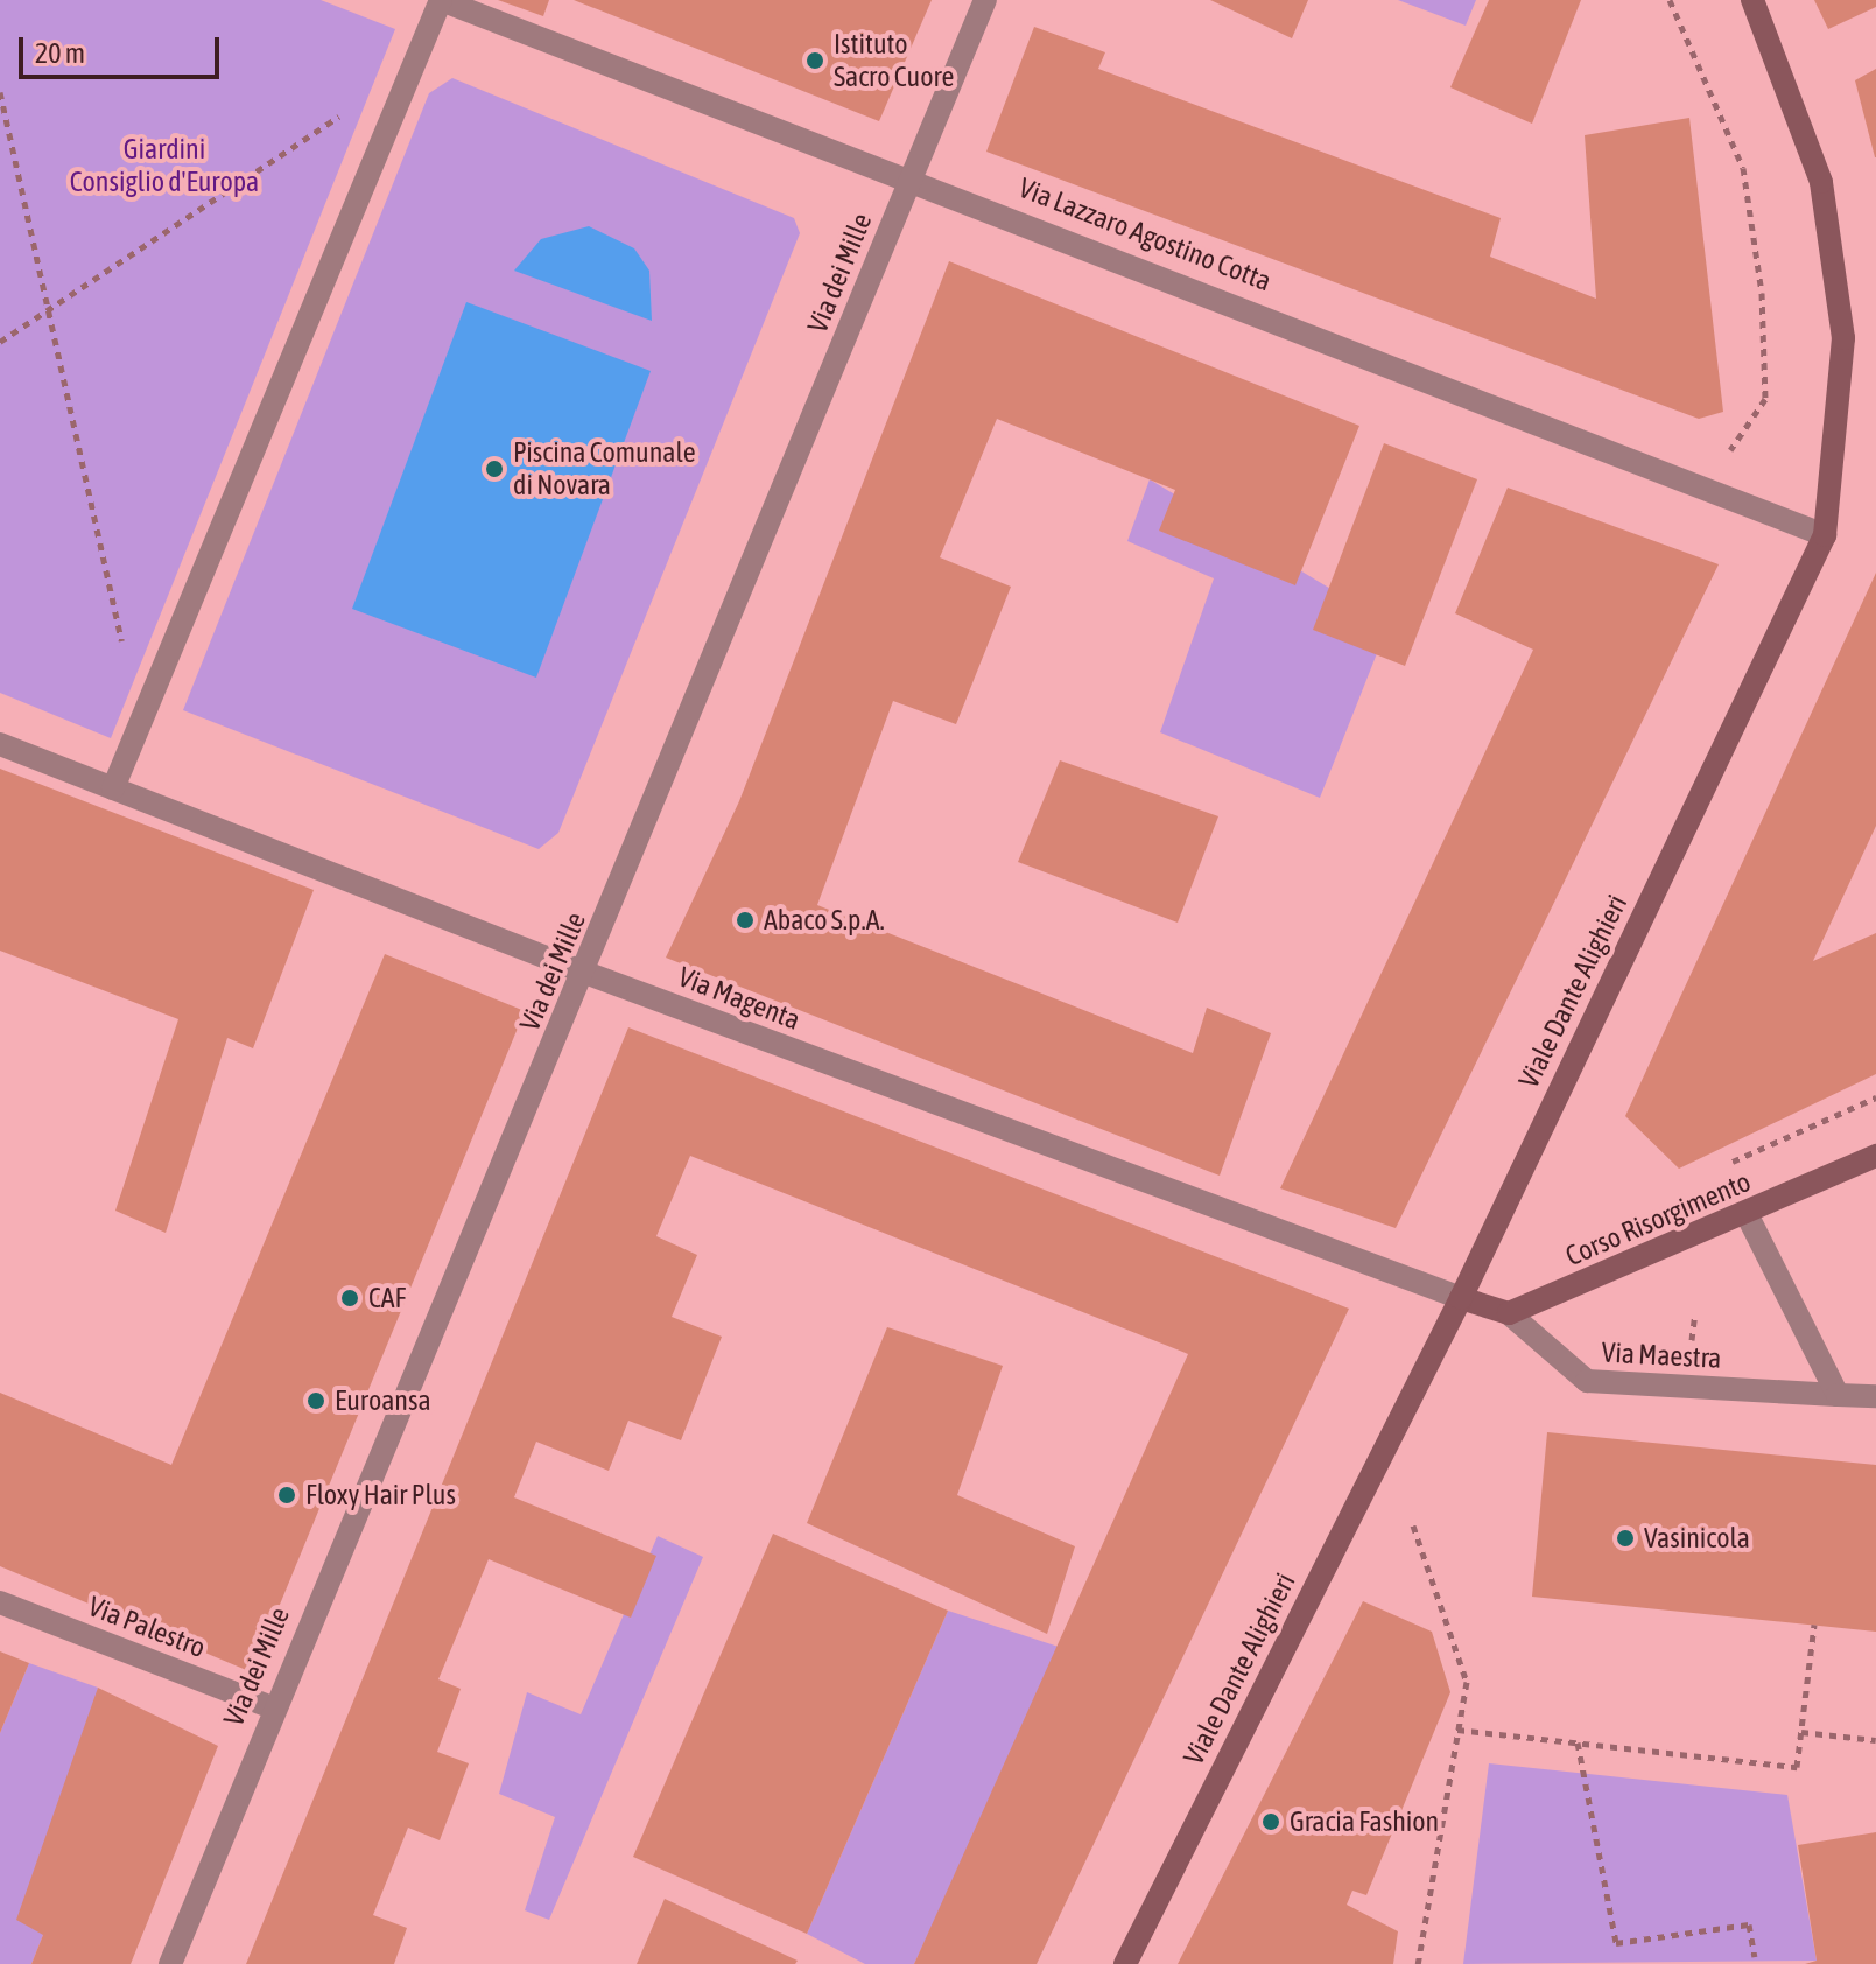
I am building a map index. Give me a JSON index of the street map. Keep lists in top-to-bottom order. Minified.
{"streets":{"main road":["Viale Dante Alighieri","Corso Risorgimento"],"street":["Via Lazzaro Agostino Cotta","Via dei Mille","Via Magenta","Via Maestra","Via Palestro"]},"crossings":[["Via Lazzaro Agostino Cotta","Via dei Mille"],["Via Lazzaro Agostino Cotta","Viale Dante Alighieri"],["Via dei Mille","Via Magenta"],["Via dei Mille","Via Palestro"],["Viale Dante Alighieri","Via Magenta"],["Corso Risorgimento","Via Maestra"]],"parks":["Giardini Consiglio d'Europa"],"places":["Istituto Sacro Cuore","Piscina Comunale di Novara","Abaco S.p.A.","CAF","Euroansa","Floxy Hair Plus","Vasinicola","Gracia Fashion"],"scale_bar":"20 m"}
